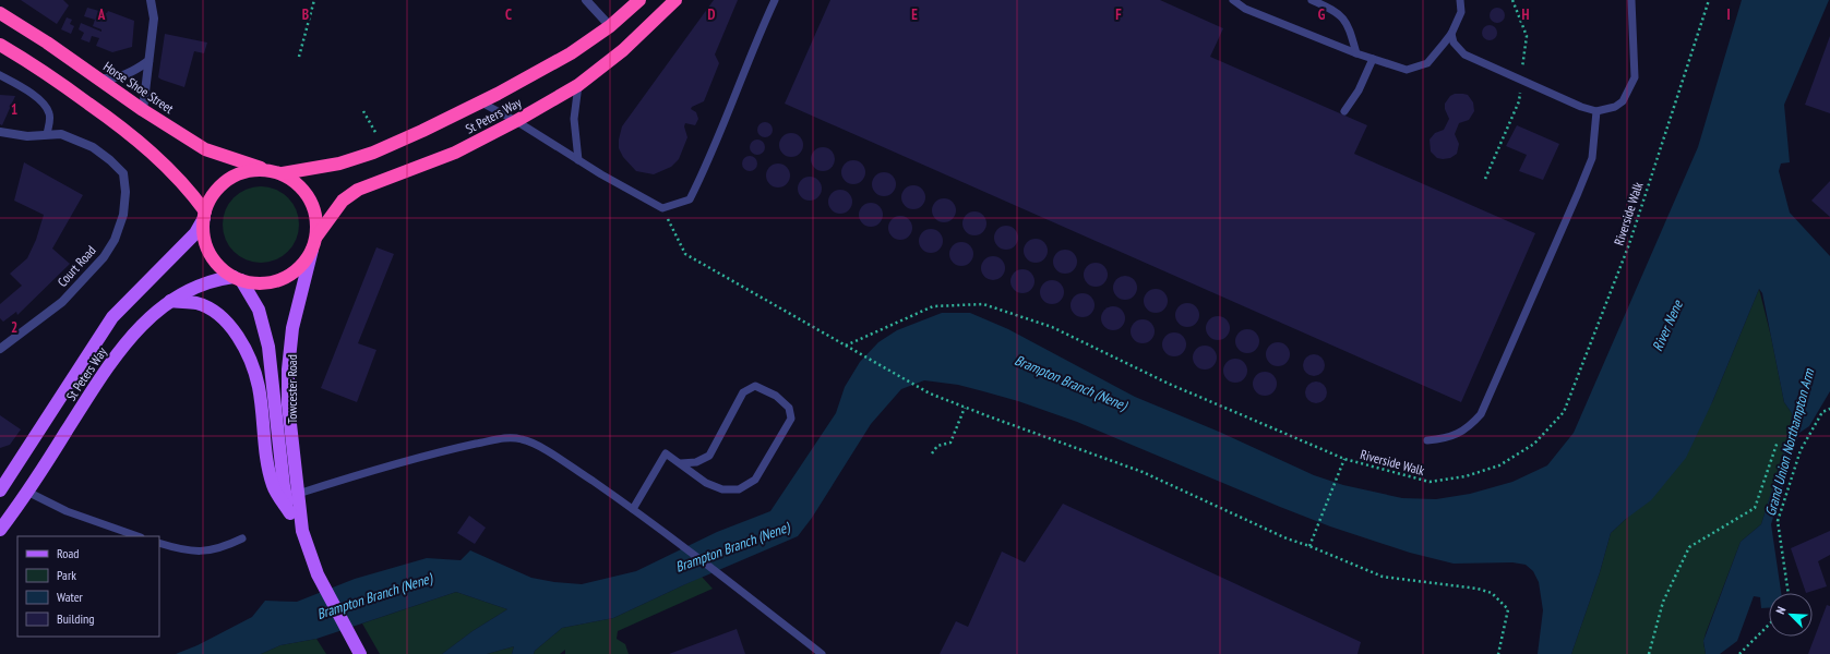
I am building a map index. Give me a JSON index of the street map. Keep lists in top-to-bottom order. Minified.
{"streets":{"highway":["Horse Shoe Street","St Peters Way"],"main road":["Towcester Road"],"street":["Court Road"],"path":["Riverside Walk"]},"crossings":[["Horse Shoe Street","St Peters Way"],["Horse Shoe Street","Towcester Road"],["St Peters Way","Towcester Road"]],"water":["River Nene","Brampton Branch (Nene)","Grand Union Northampton Arm"],"legend":["Road","Park","Water","Building"],"north":"top left","grid":{"columns":["A","B","C","D","E","F","G","H","I"],"rows":["1","2"]}}
